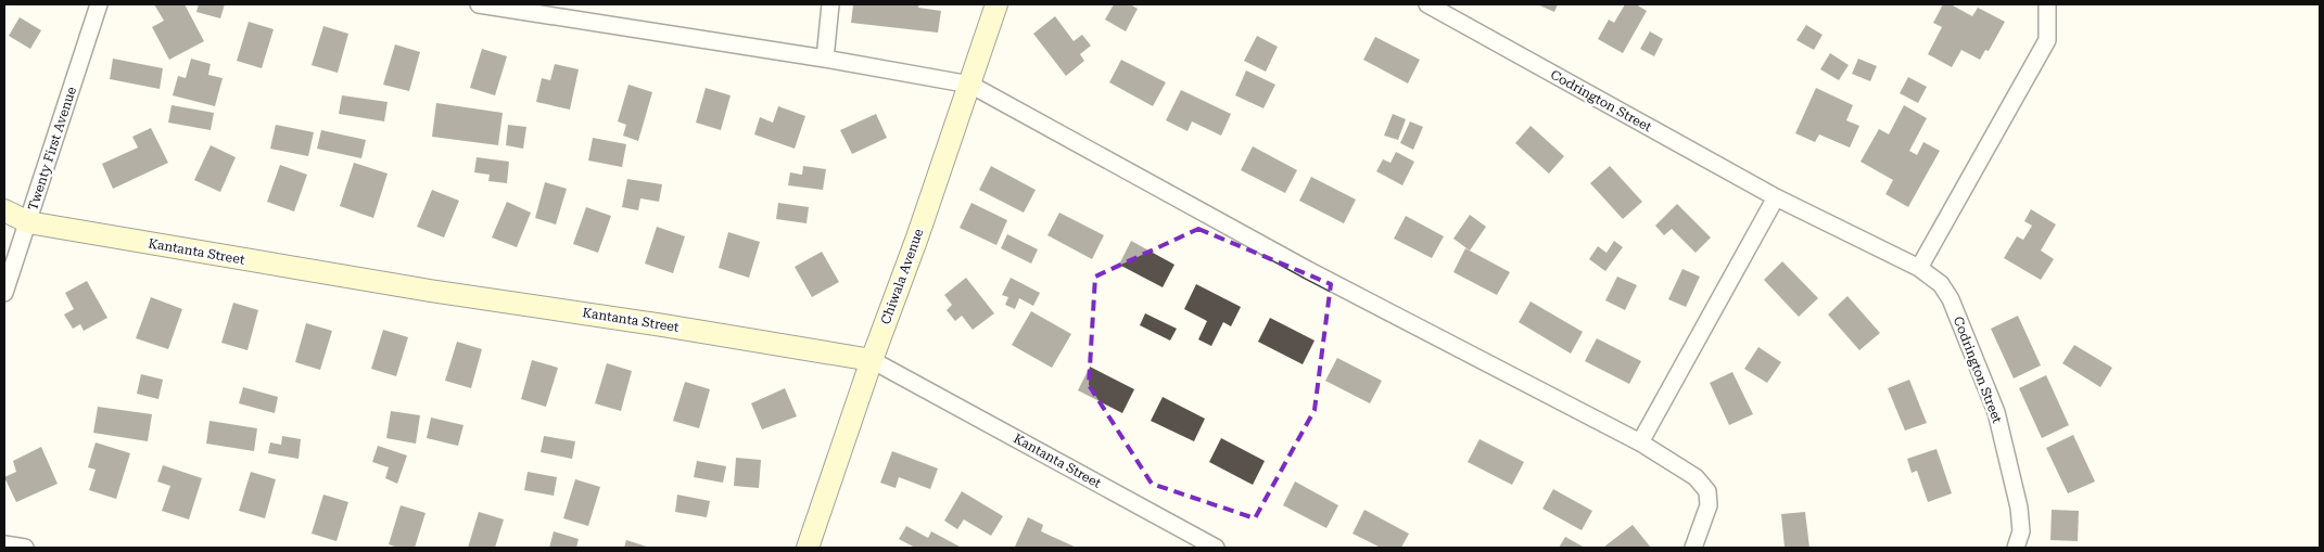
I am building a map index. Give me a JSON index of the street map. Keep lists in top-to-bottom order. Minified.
{"streets":{"street":["Codrington Street","Twenty First Avenue","Kantanta Street","Chiwala Avenue"]},"crossings":[["Twenty First Avenue","Kantanta Street"],["Kantanta Street","Chiwala Avenue"]]}
